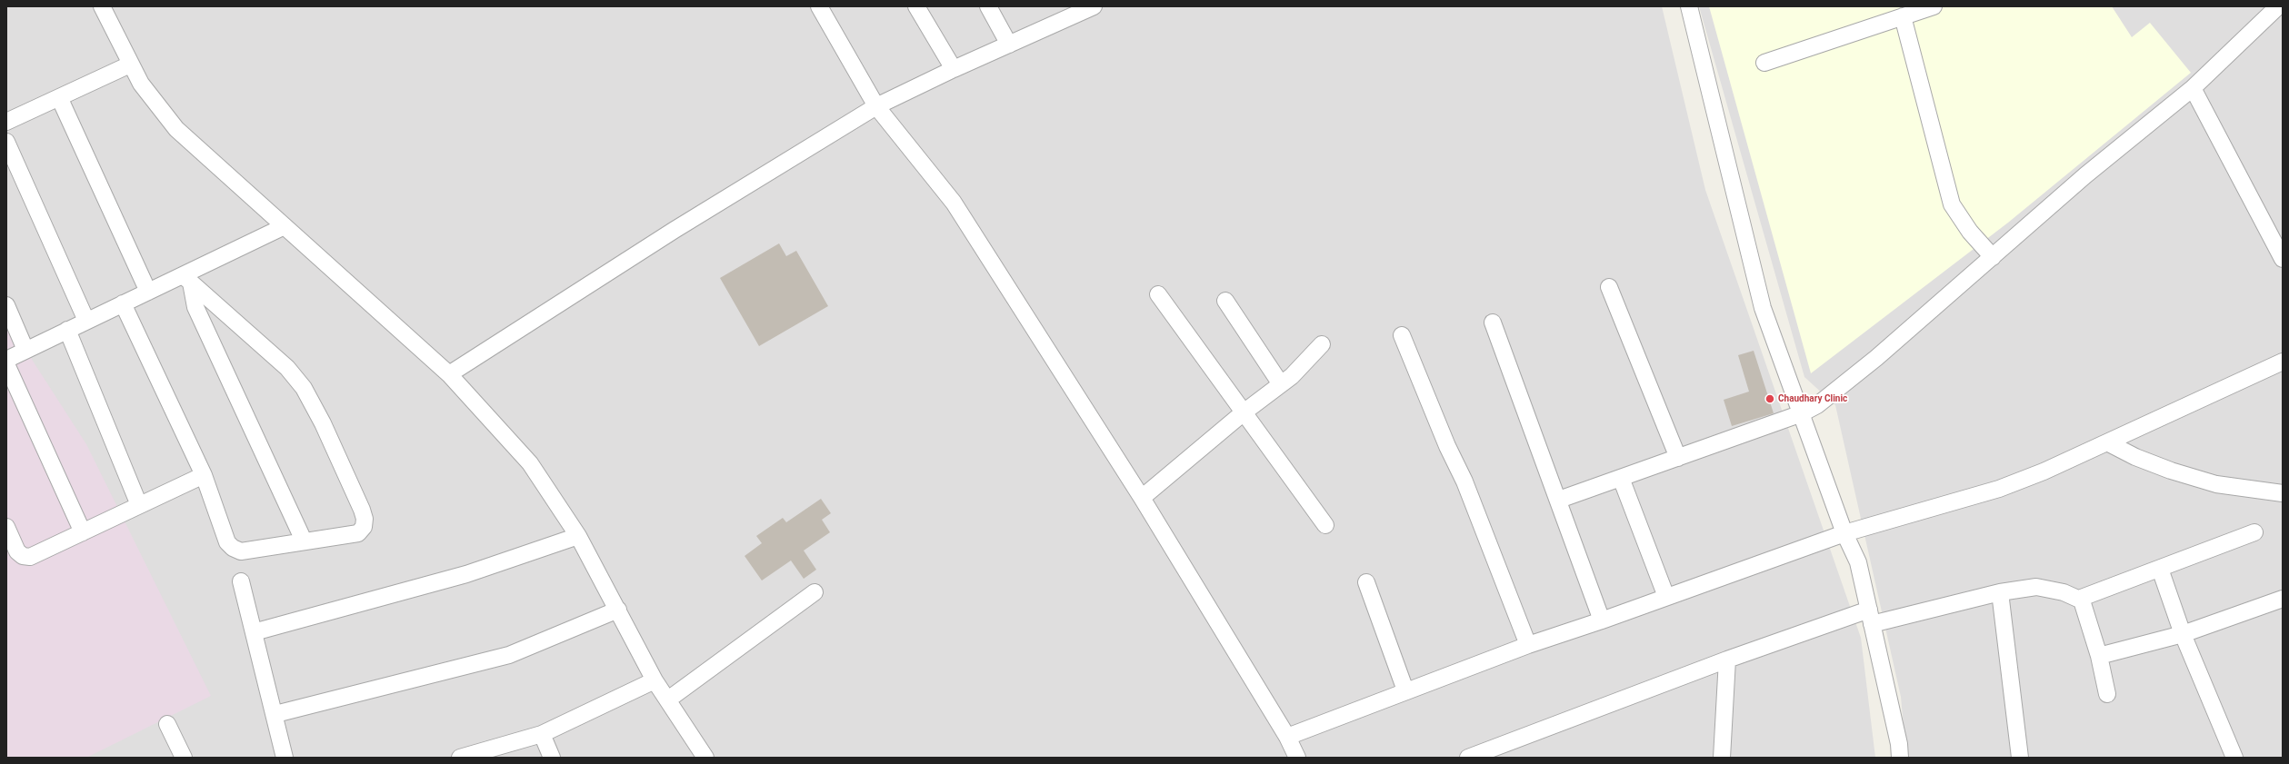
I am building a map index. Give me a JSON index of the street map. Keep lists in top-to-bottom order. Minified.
{"places":["Chaudhary Clinic"]}
